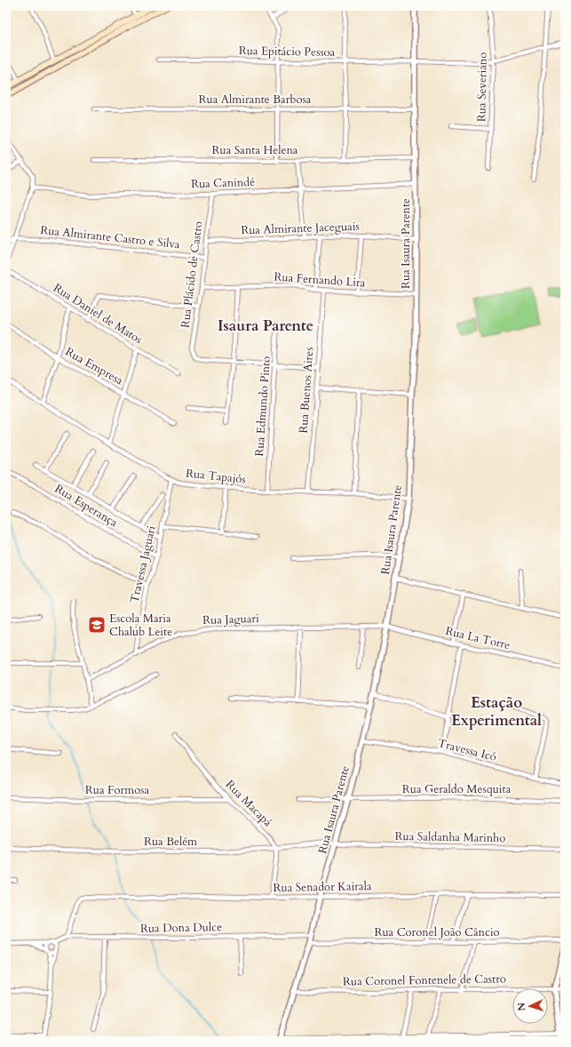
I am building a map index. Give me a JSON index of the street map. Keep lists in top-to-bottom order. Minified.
{"streets":{"street":["Rua Epitácio Pessoa","Rua Severiano","Rua Almirante Barbosa","Rua Santa Helena","Rua Canindé","Rua Almirante Jaceguais","Rua Almirante Castro e Silva","Rua Isaura Parente","Rua Plácido de Castro","Rua Fernando Lira","Rua Daniel de Matos","Rua Empresa","Rua Buenos Aires","Rua Edmundo Pinto","Rua Tapajós","Rua Esperança","Travessa Jaguari","Rua Jaguari","Rua La Torre","Travessa Icó","Rua Geraldo Mesquita","Rua Formosa","Rua Macapá","Rua Saldanha Marinho","Rua Belém","Rua Senador Kairala","Rua Dona Dulce","Rua Coronel João Câncio","Rua Coronel Fontenele de Castro"]},"crossings":[["Rua Epitácio Pessoa","Rua Severiano"],["Rua Epitácio Pessoa","Rua Isaura Parente"],["Rua Almirante Barbosa","Rua Isaura Parente"],["Rua Santa Helena","Rua Isaura Parente"],["Rua Canindé","Rua Isaura Parente"],["Rua Canindé","Rua Plácido de Castro"],["Rua Almirante Jaceguais","Rua Isaura Parente"],["Rua Almirante Jaceguais","Rua Plácido de Castro"],["Rua Almirante Castro e Silva","Rua Plácido de Castro"],["Rua Isaura Parente","Rua Fernando Lira"],["Rua Isaura Parente","Rua Tapajós"],["Rua Isaura Parente","Rua Jaguari"],["Rua Isaura Parente","Rua La Torre"],["Rua Isaura Parente","Travessa Icó"],["Rua Isaura Parente","Rua Geraldo Mesquita"],["Rua Isaura Parente","Rua Saldanha Marinho"],["Rua Isaura Parente","Rua Belém"],["Rua Isaura Parente","Rua Senador Kairala"],["Rua Isaura Parente","Rua Dona Dulce"],["Rua Isaura Parente","Rua Coronel João Câncio"],["Rua Isaura Parente","Rua Coronel Fontenele de Castro"],["Rua Plácido de Castro","Rua Fernando Lira"],["Rua Fernando Lira","Rua Buenos Aires"],["Rua Buenos Aires","Rua Tapajós"],["Rua Edmundo Pinto","Rua Tapajós"],["Rua Tapajós","Travessa Jaguari"],["Rua Esperança","Travessa Jaguari"],["Travessa Jaguari","Rua Jaguari"],["Rua Jaguari","Rua La Torre"],["Rua Formosa","Rua Macapá"],["Rua Macapá","Rua Belém"],["Rua Saldanha Marinho","Rua Belém"],["Rua Senador Kairala","Rua Dona Dulce"]],"districts":["Isaura Parente","Estação Experimental"],"places":{"school or university":["Escola Maria Chalub Leite"]},"north":"left"}
